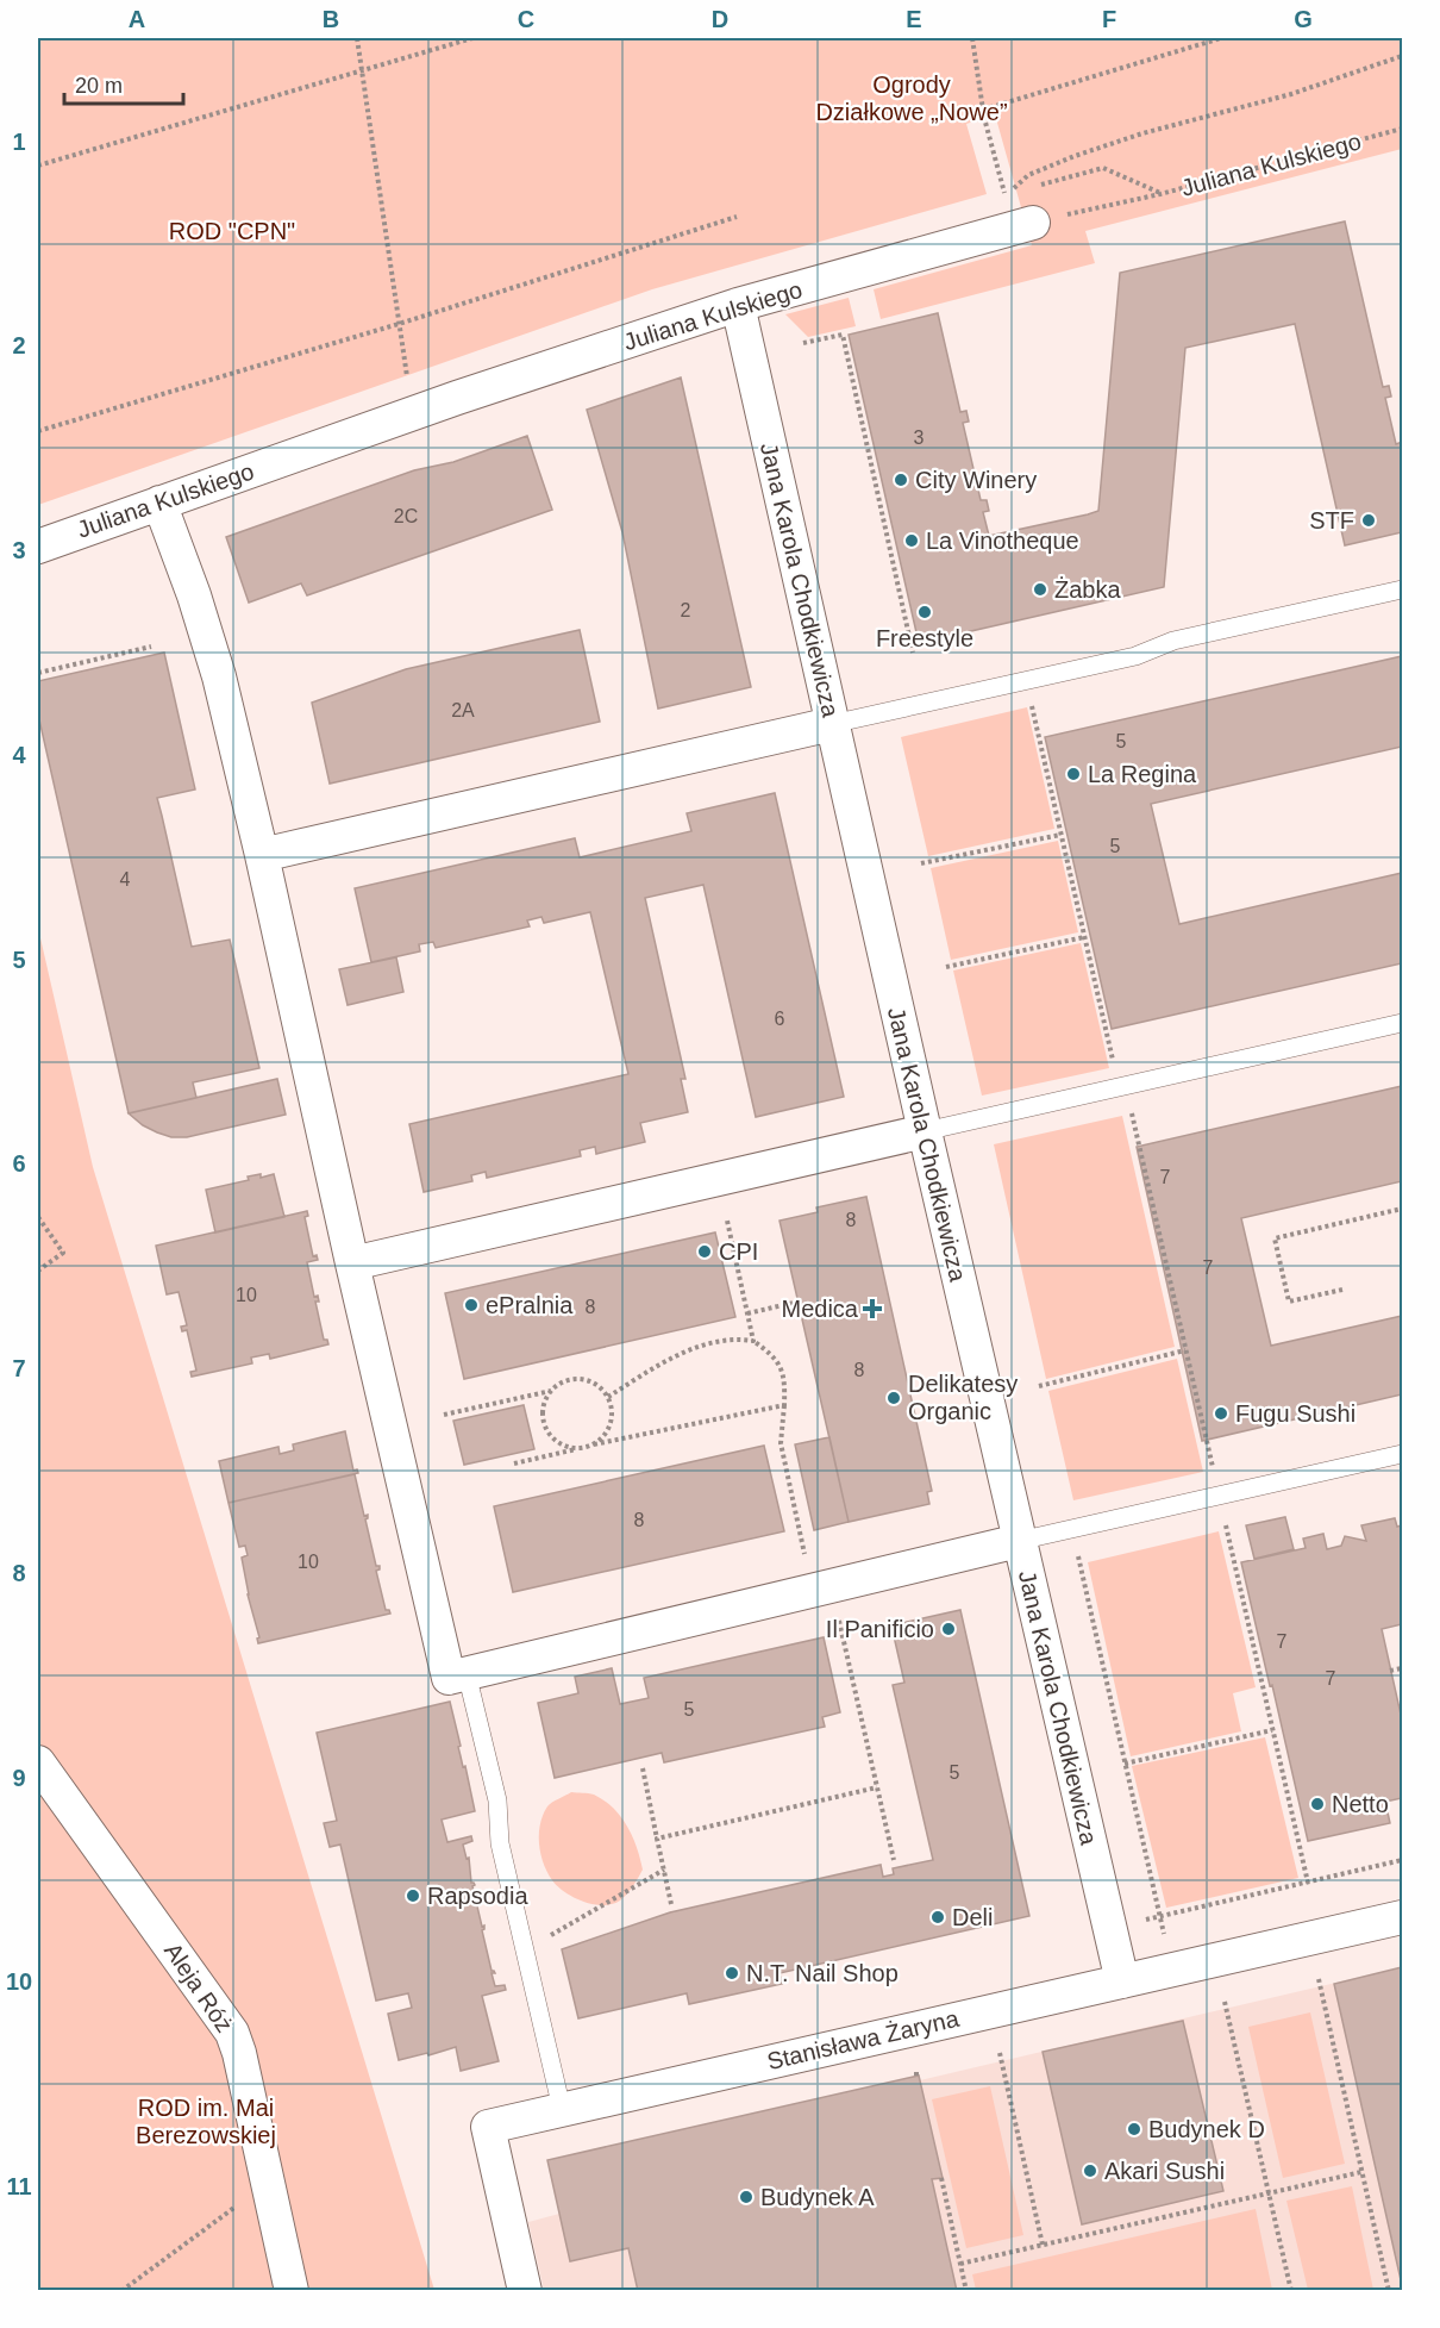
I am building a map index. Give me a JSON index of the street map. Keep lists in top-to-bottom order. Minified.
{"streets":{"street":["Juliana Kulskiego","Jana Karola Chodkiewicza","Aleja Róż","Stanisława Żaryna"]},"crossings":[["Juliana Kulskiego","Jana Karola Chodkiewicza"],["Jana Karola Chodkiewicza","Stanisława Żaryna"]],"parks":["Ogrody Działkowe „Nowe”","ROD \"CPN\"","ROD im. Mai Berezowskiej"],"places":{"other":["City Winery","STF","La Vinotheque","Żabka","Freestyle","La Regina","CPI","ePralnia","Delikatesy Organic","Fugu Sushi","Il Panificio","Netto","Rapsodia","Deli","N.T. Nail Shop","Budynek D","Akari Sushi","Budynek A"],"health":["Medica"]},"house_numbers":["3","2C","2","2A","5","5","4","6","7","8","7","10","8","8","8","10","7","7","5","5"],"scale_bar":"20 m","grid":{"columns":["A","B","C","D","E","F","G"],"rows":["1","2","3","4","5","6","7","8","9","10","11"]}}
